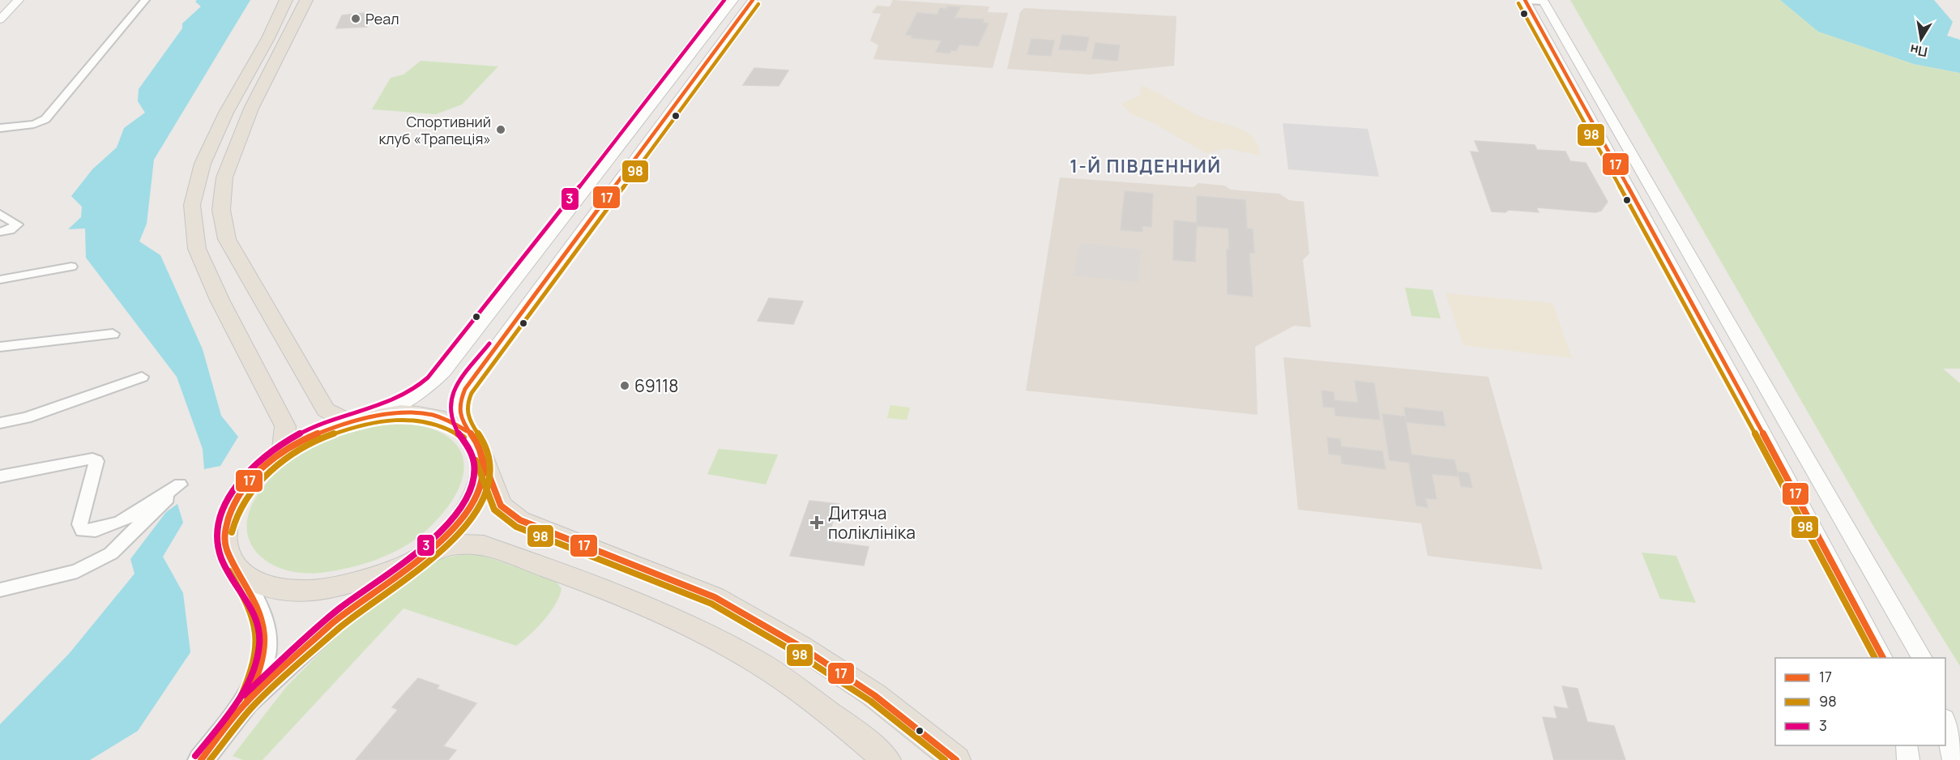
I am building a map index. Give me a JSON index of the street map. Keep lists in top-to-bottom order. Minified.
{"districts":["1-Й ПІВДЕННИЙ"],"places":{"other":["Реал","Спортивний клуб «Трапеція»","69118"],"health":["Дитяча поліклініка"]},"lines":["transit line 17","transit line 3","transit line 98"],"legend":["17","98","3"],"north":"bottom"}
